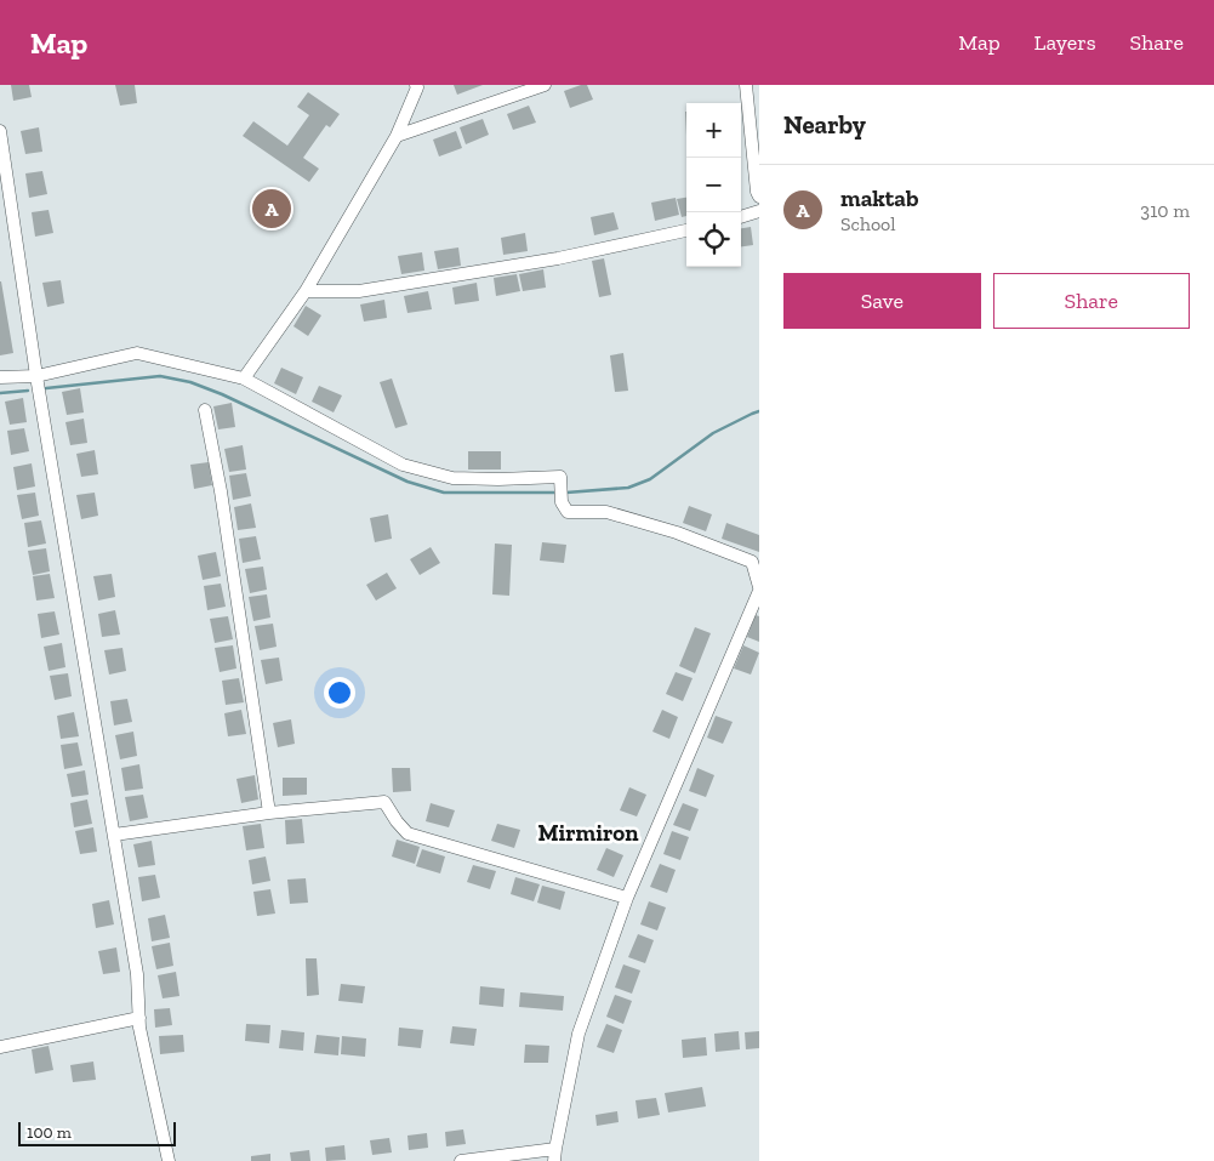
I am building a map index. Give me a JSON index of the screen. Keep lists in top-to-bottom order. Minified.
{"districts":["Mirmiron"],"scale_bar":"100 m","page":{"header":"Map","nav":["Map","Layers","Share"],"heading":"Nearby","map_buttons":["+","−"],"list":[{"mark":"A","name":"maktab","note":"School","value":"310 m"}],"pins":"A","buttons":["Save","Share"],"scale":"100 m"}}
